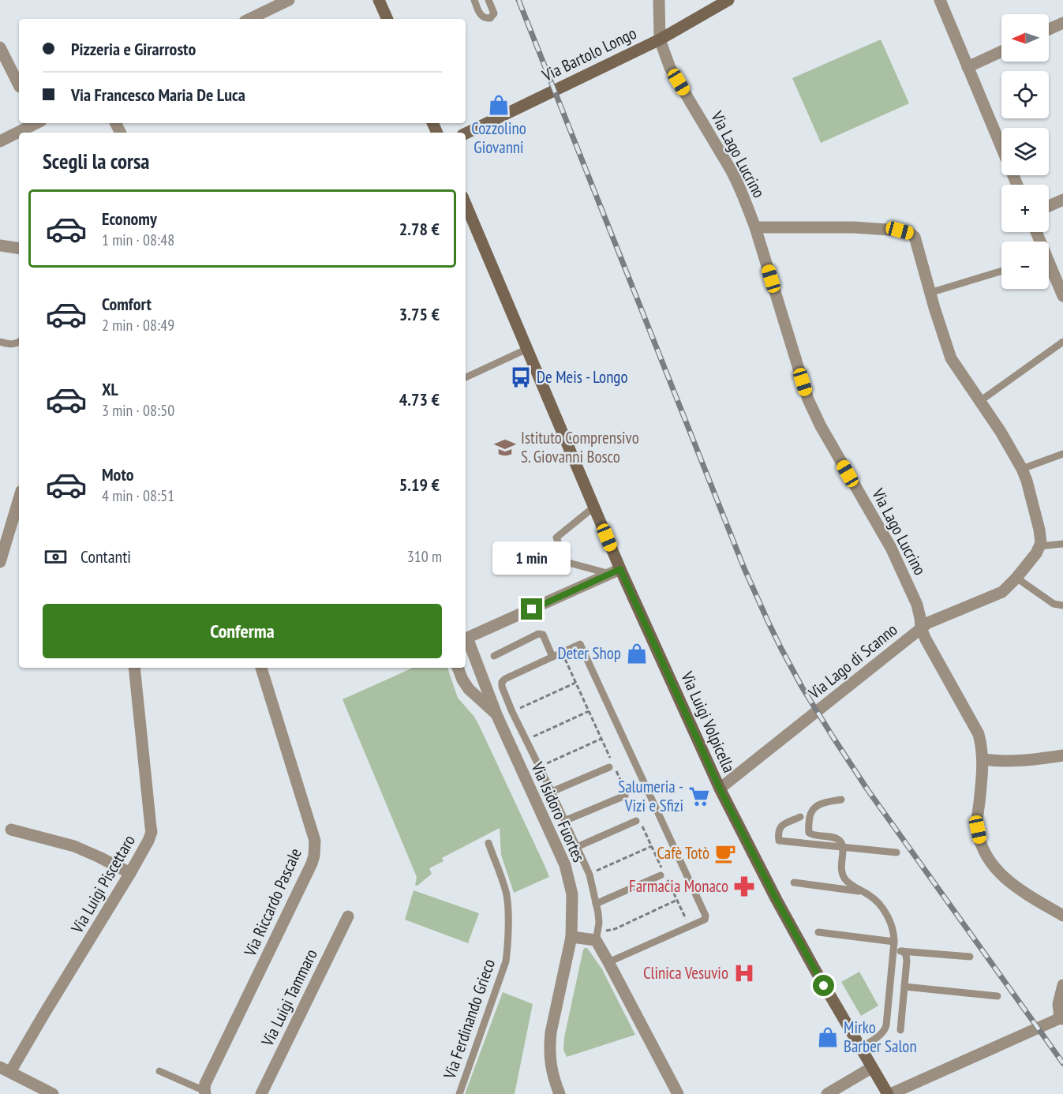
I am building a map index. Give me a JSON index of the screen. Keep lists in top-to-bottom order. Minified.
{"streets":{"street":["Via Bartolo Longo","Via Lago Lucrino","Via Lago di Scanno","Via Luigi Volpicella","Via Isidoro Fuortes","Via Luigi Piscettaro","Via Riccardo Pascale","Via Luigi Tammaro"],"lane":["Via Ferdinando Grieco"]},"crossings":[["Via Bartolo Longo","Via Lago Lucrino"],["Via Lago Lucrino","Via Lago di Scanno"],["Via Lago di Scanno","Via Luigi Volpicella"],["Via Luigi Volpicella","Via Isidoro Fuortes"]],"places":{"shop":["Cozzolino Giovanni","Deter Shop","Mirko Barber Salon"],"bus stop":["De Meis - Longo"],"school or university":["Istituto Comprensivo S. Giovanni Bosco"],"supermarket":["Salumeria - Vizi e Sfizi"],"cafe":["Cafè Totò"],"pharmacy":["Farmacia Monaco"],"hospital":["Clinica Vesuvio"]},"north":"left","page":{"map_buttons":["+","−"],"banner":["Pizzeria e Girarrosto","Via Francesco Maria De Luca"],"heading":"Scegli la corsa","list":[{"name":"Economy","note":"1 min · 08:48","value":"2.78 €"},{"name":"Comfort","note":"2 min · 08:49","value":"3.75 €"},{"name":"XL","note":"3 min · 08:50","value":"4.73 €"},{"name":"Moto","note":"4 min · 08:51","value":"5.19 €"}],"pay":["Contanti","310 m"],"bubble":"1 min","buttons":"Conferma"}}
